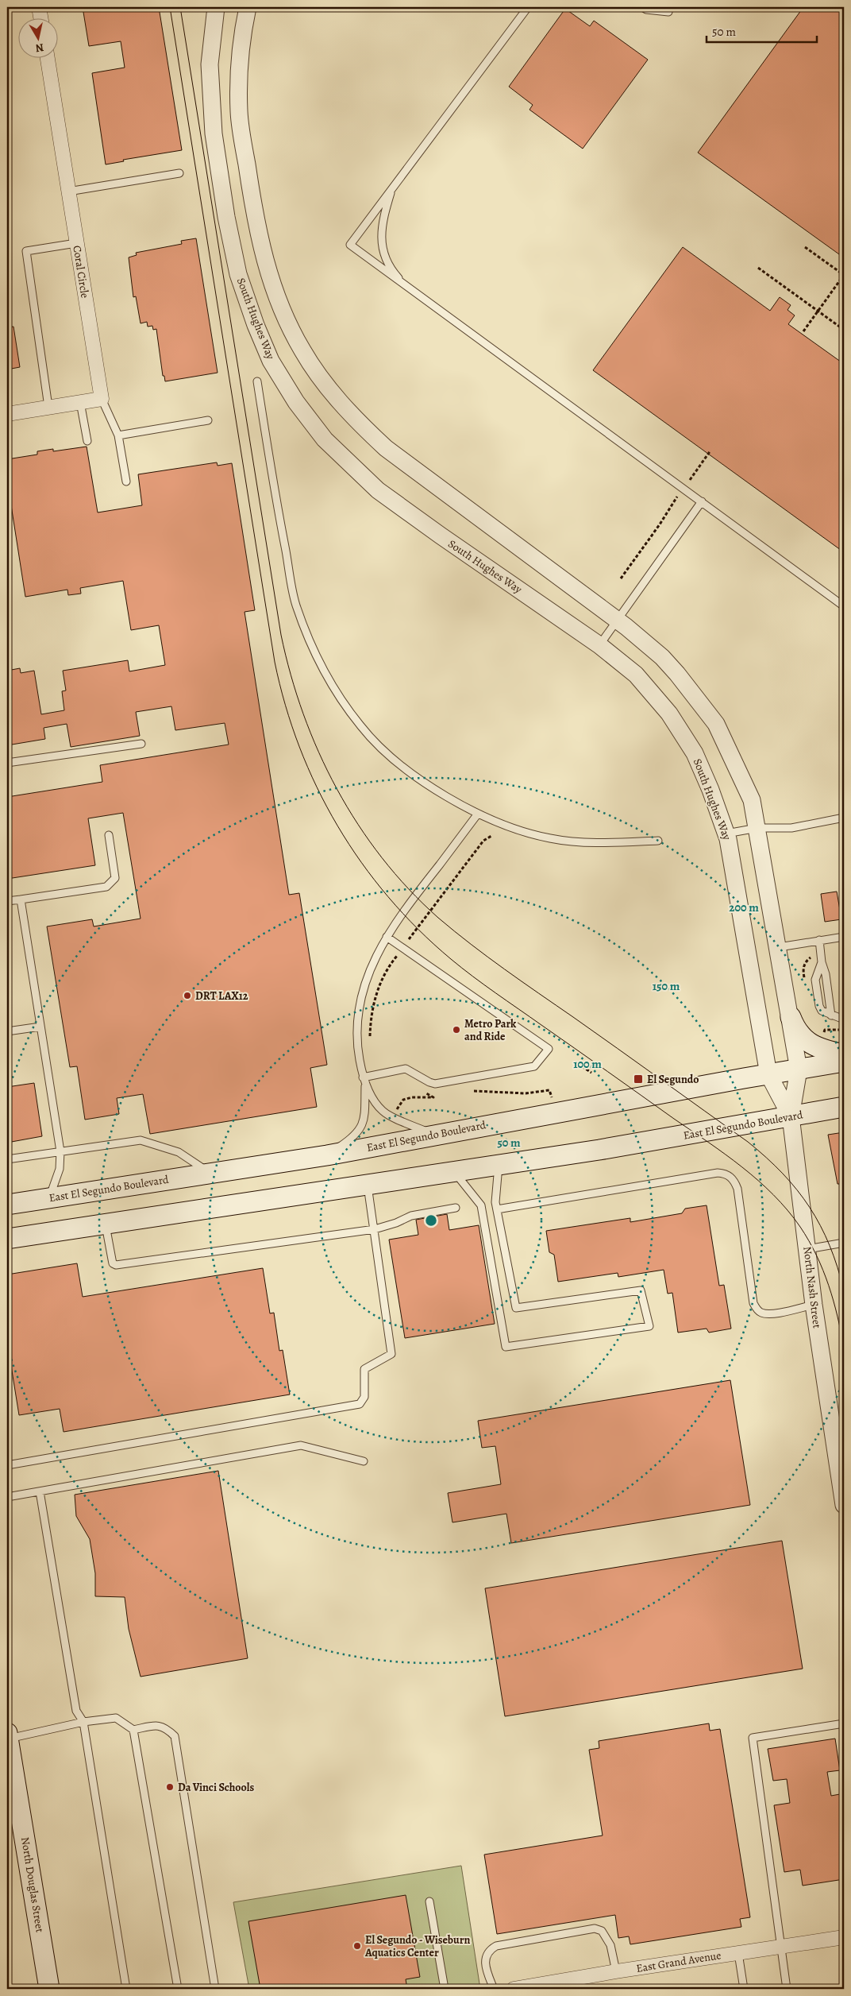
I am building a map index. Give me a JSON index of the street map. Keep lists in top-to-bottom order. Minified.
{"streets":{"main road":["East El Segundo Boulevard","North Douglas Street"],"street":["Coral Circle","South Hughes Way","North Nash Street","East Grand Avenue"]},"crossings":[["South Hughes Way","East El Segundo Boulevard"],["South Hughes Way","North Nash Street"],["East El Segundo Boulevard","North Nash Street"]],"places":{"other":["DRT LAX12","Metro Park and Ride","Da Vinci Schools","El Segundo - Wiseburn Aquatics Center"],"transit":["El Segundo"]},"scale_bar":"50 m","north":"bottom","rings":["200 m","150 m","100 m","50 m"]}
